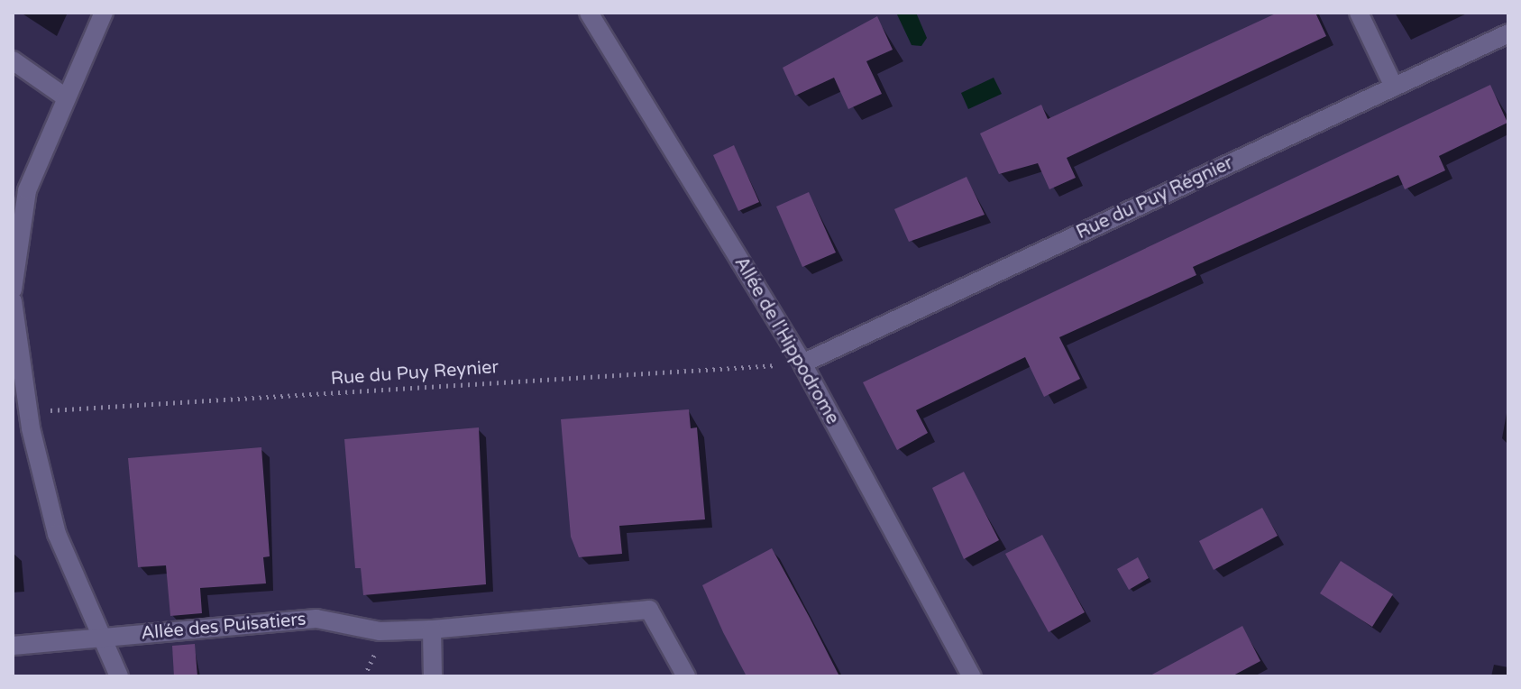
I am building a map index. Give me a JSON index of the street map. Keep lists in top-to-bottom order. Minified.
{"streets":{"street":["Rue du Puy Régnier","Allée de l'Hippodrome","Allée des Puisatiers"],"path":["Rue du Puy Reynier"]},"crossings":[["Rue du Puy Régnier","Allée de l'Hippodrome"],["Rue du Puy Régnier","Rue du Puy Reynier"],["Allée de l'Hippodrome","Rue du Puy Reynier"]]}
